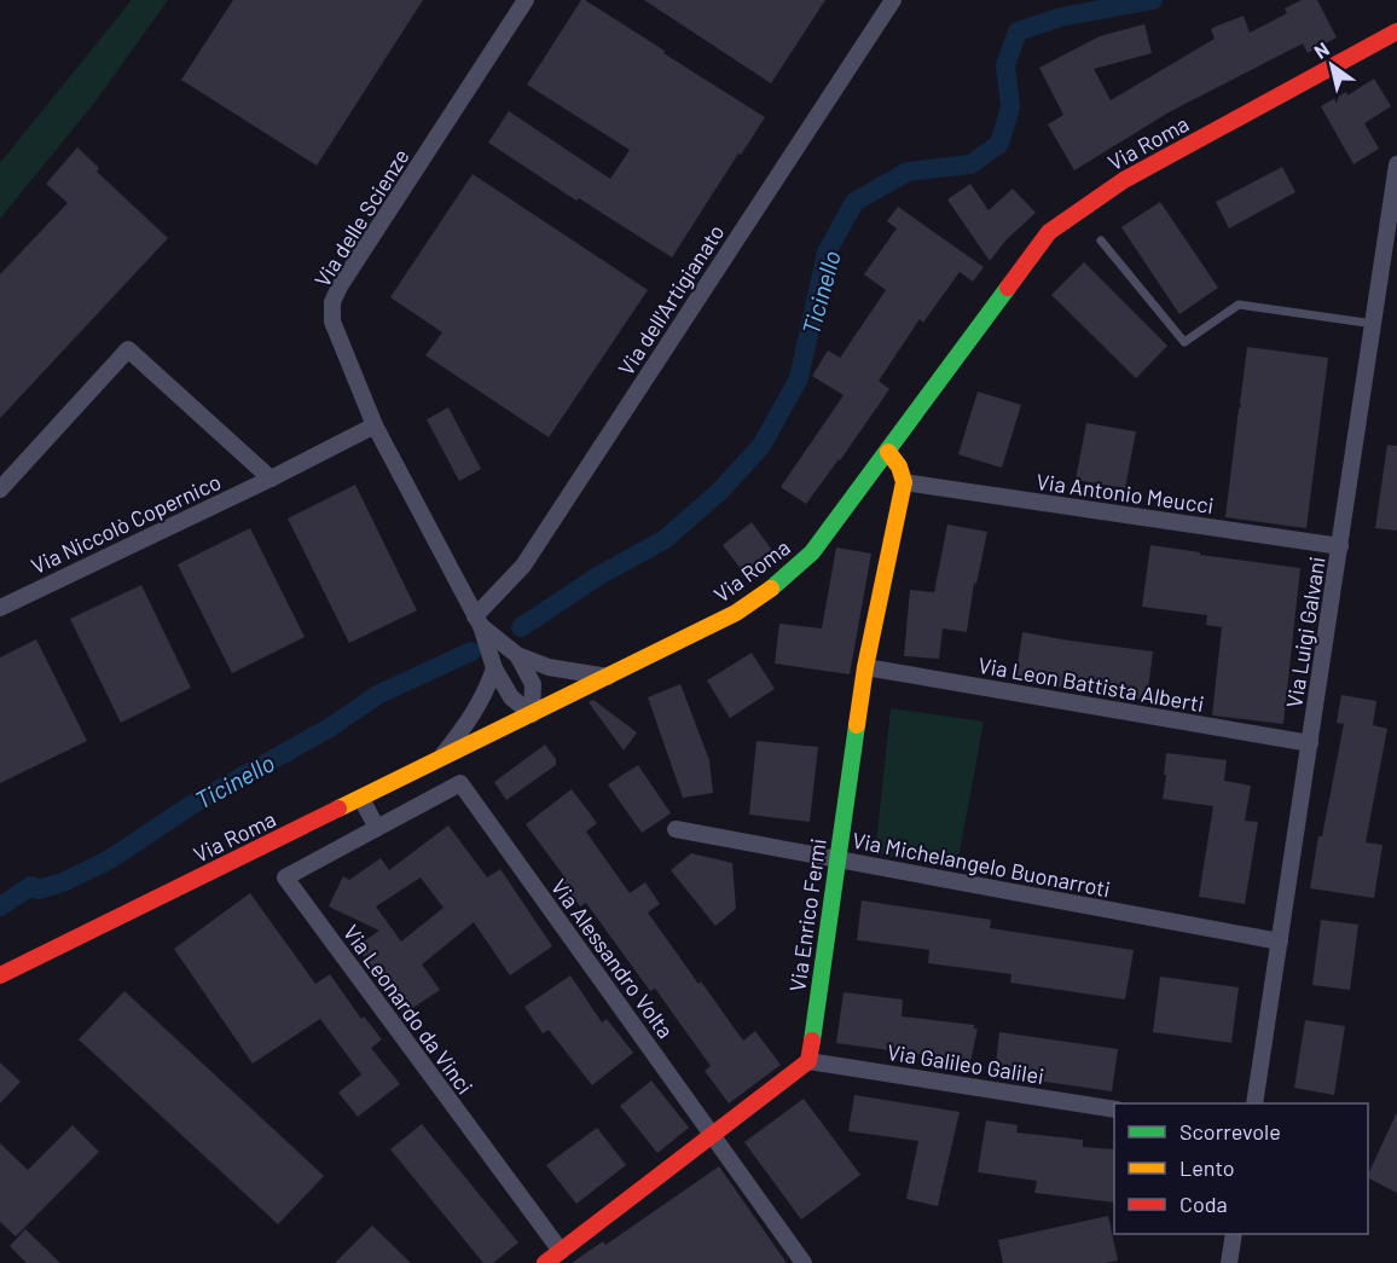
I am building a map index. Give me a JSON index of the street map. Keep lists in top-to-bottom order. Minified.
{"streets":{"street":["Via Roma","Via delle Scienze","Via dell'Artigianato","Via Antonio Meucci","Via Niccolò Copernico","Via Luigi Galvani","Via Leon Battista Alberti","Via Michelangelo Buonarroti","Via Enrico Fermi","Via Alessandro Volta","Via Leonardo da Vinci","Via Galileo Galilei"]},"crossings":[["Via Roma","Via delle Scienze"],["Via delle Scienze","Via dell'Artigianato"],["Via delle Scienze","Via Niccolò Copernico"],["Via Antonio Meucci","Via Luigi Galvani"],["Via Antonio Meucci","Via Enrico Fermi"],["Via Luigi Galvani","Via Leon Battista Alberti"],["Via Luigi Galvani","Via Michelangelo Buonarroti"],["Via Leon Battista Alberti","Via Enrico Fermi"],["Via Michelangelo Buonarroti","Via Enrico Fermi"],["Via Enrico Fermi","Via Galileo Galilei"],["Via Alessandro Volta","Via Leonardo da Vinci"]],"water":["Ticinello"],"legend":["Scorrevole","Lento","Coda"],"north":"top left"}
